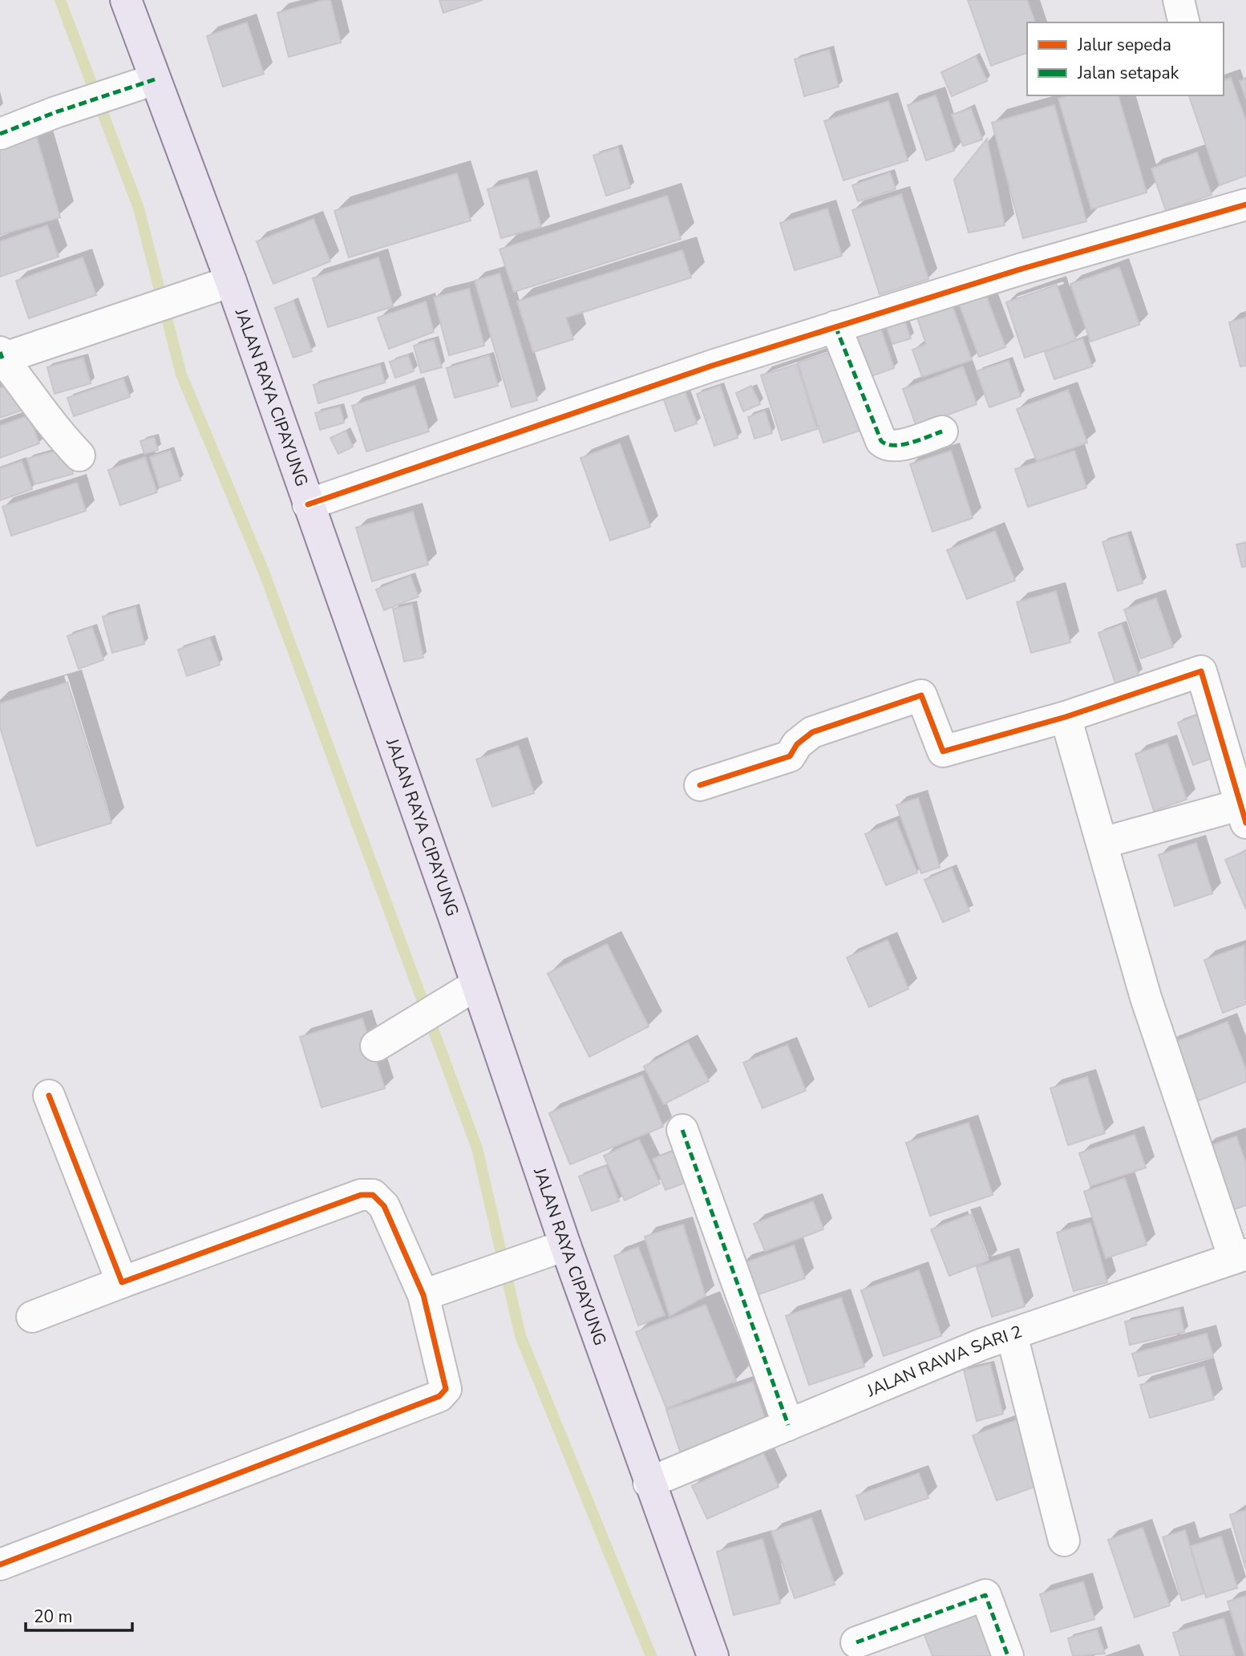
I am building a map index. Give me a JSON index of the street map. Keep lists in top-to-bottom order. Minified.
{"streets":{"main road":["JALAN RAYA CIPAYUNG"],"street":["JALAN RAWA SARI 2"]},"crossings":[["JALAN RAYA CIPAYUNG","JALAN RAWA SARI 2"]],"legend":["Jalur sepeda","Jalan setapak"],"scale_bar":"20 m"}
